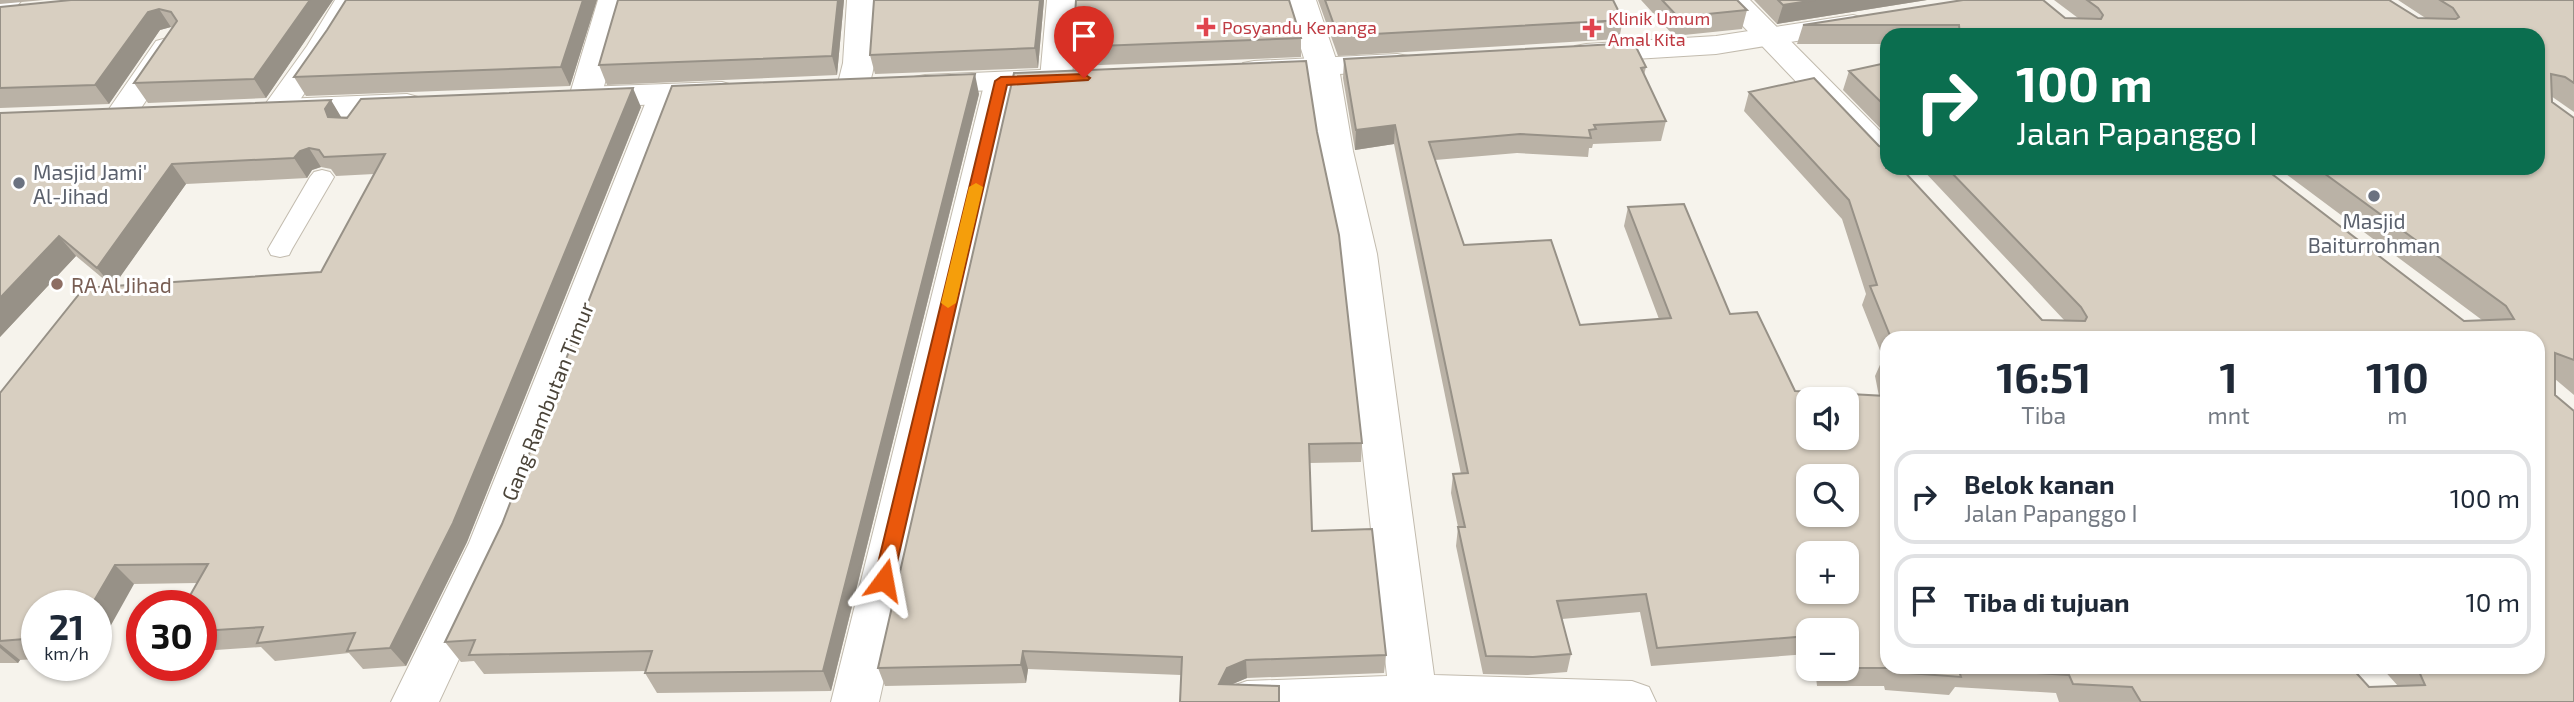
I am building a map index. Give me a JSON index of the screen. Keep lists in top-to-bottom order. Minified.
{"streets":{"street":["Gang Rambutan Timur"]},"places":{"health":["Posyandu Kenanga","Klinik Umum Amal Kita"],"other":["Masjid Jami' Al-Jihad","Masjid Baiturrohman","RA Al Jihad"]},"page":{"turn":["100 m","Jalan Papanggo I"],"eta":["16:51","Tiba","1","mnt","110","m"],"map_buttons":["+","−"],"list":[{"name":"Belok kanan","note":"Jalan Papanggo I","value":"100 m"},{"name":"Tiba di tujuan","value":"10 m"}],"speed":"21 km/h","limit":"30"}}
